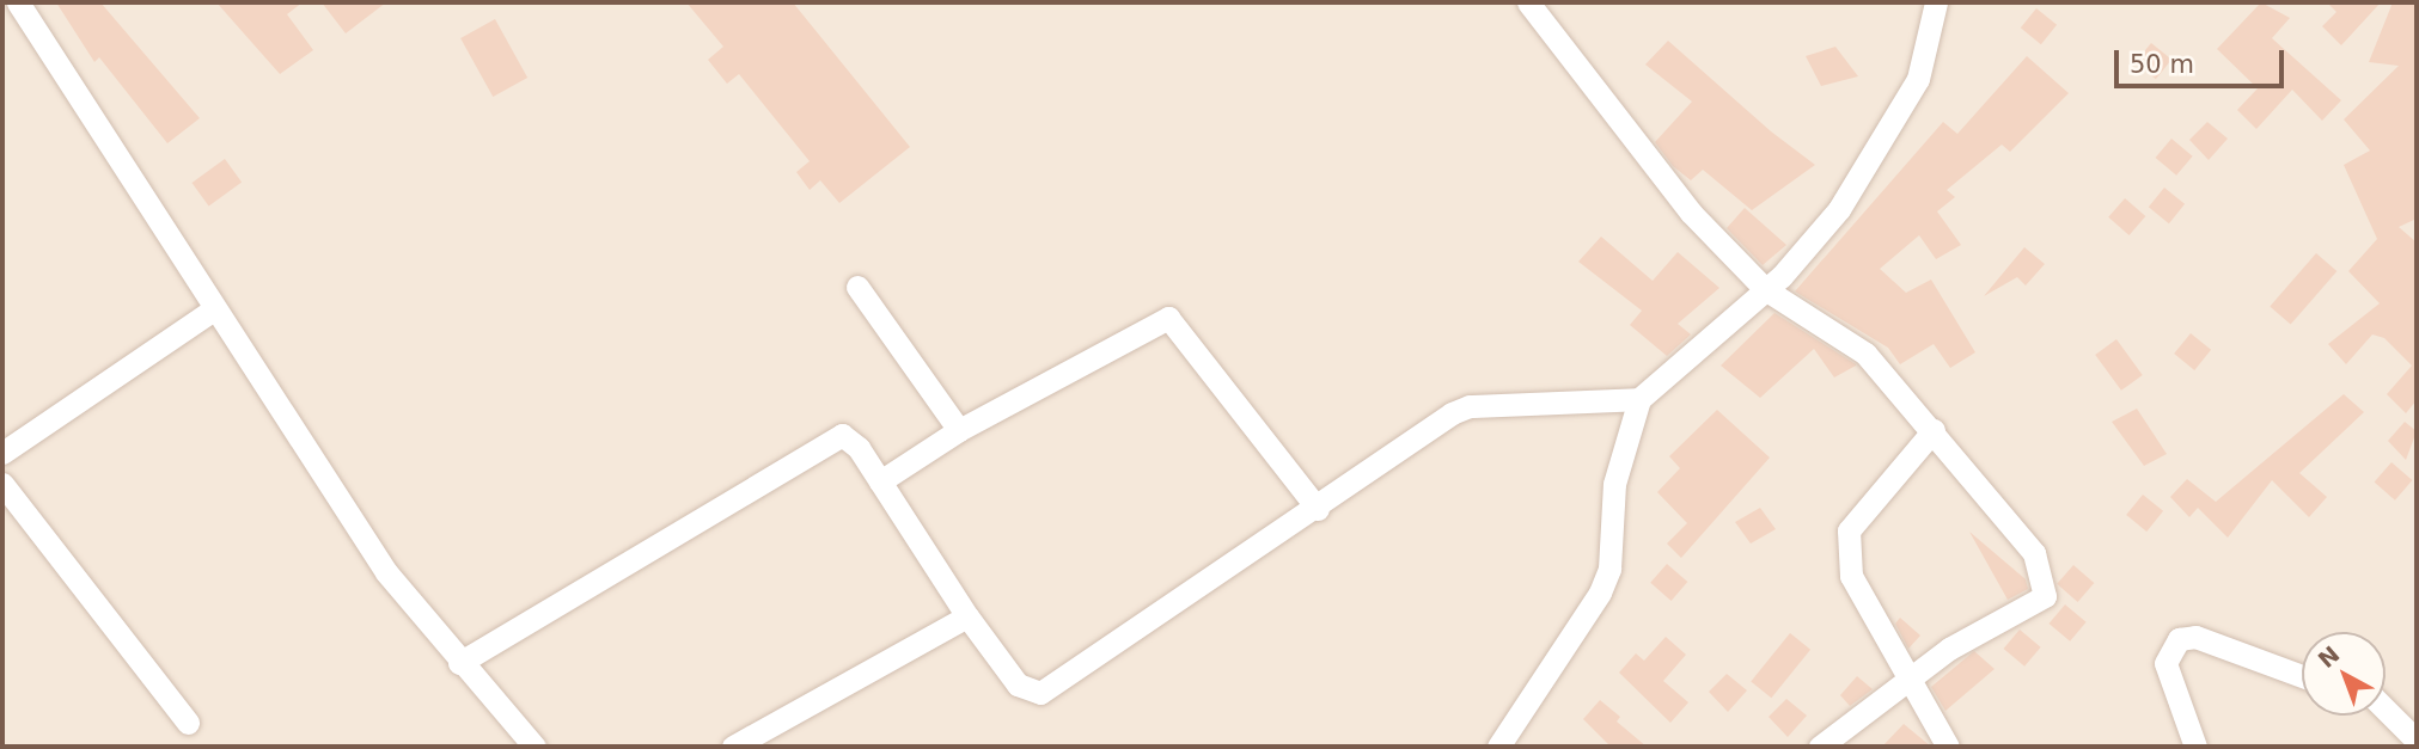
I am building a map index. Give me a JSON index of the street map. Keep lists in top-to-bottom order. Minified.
{"scale_bar":"50 m","north":"top left"}
